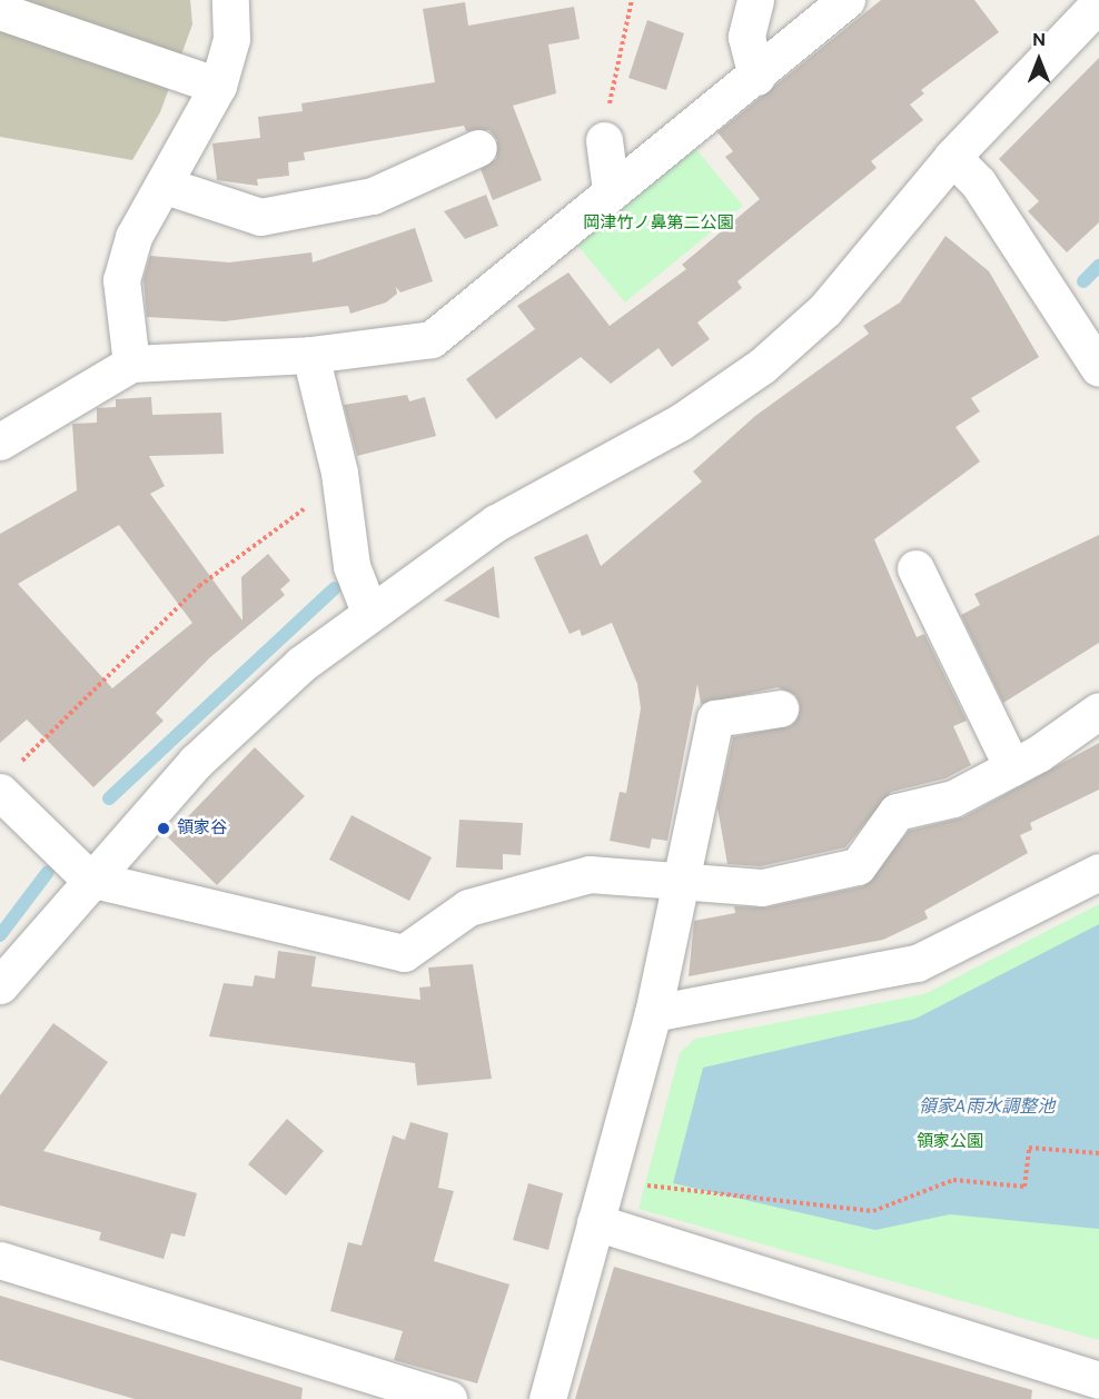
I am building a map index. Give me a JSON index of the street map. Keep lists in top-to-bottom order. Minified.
{"water":["領家A雨水調整池"],"parks":["岡津竹ノ鼻第二公園","領家公園"],"places":["領家谷"],"north":"top"}
